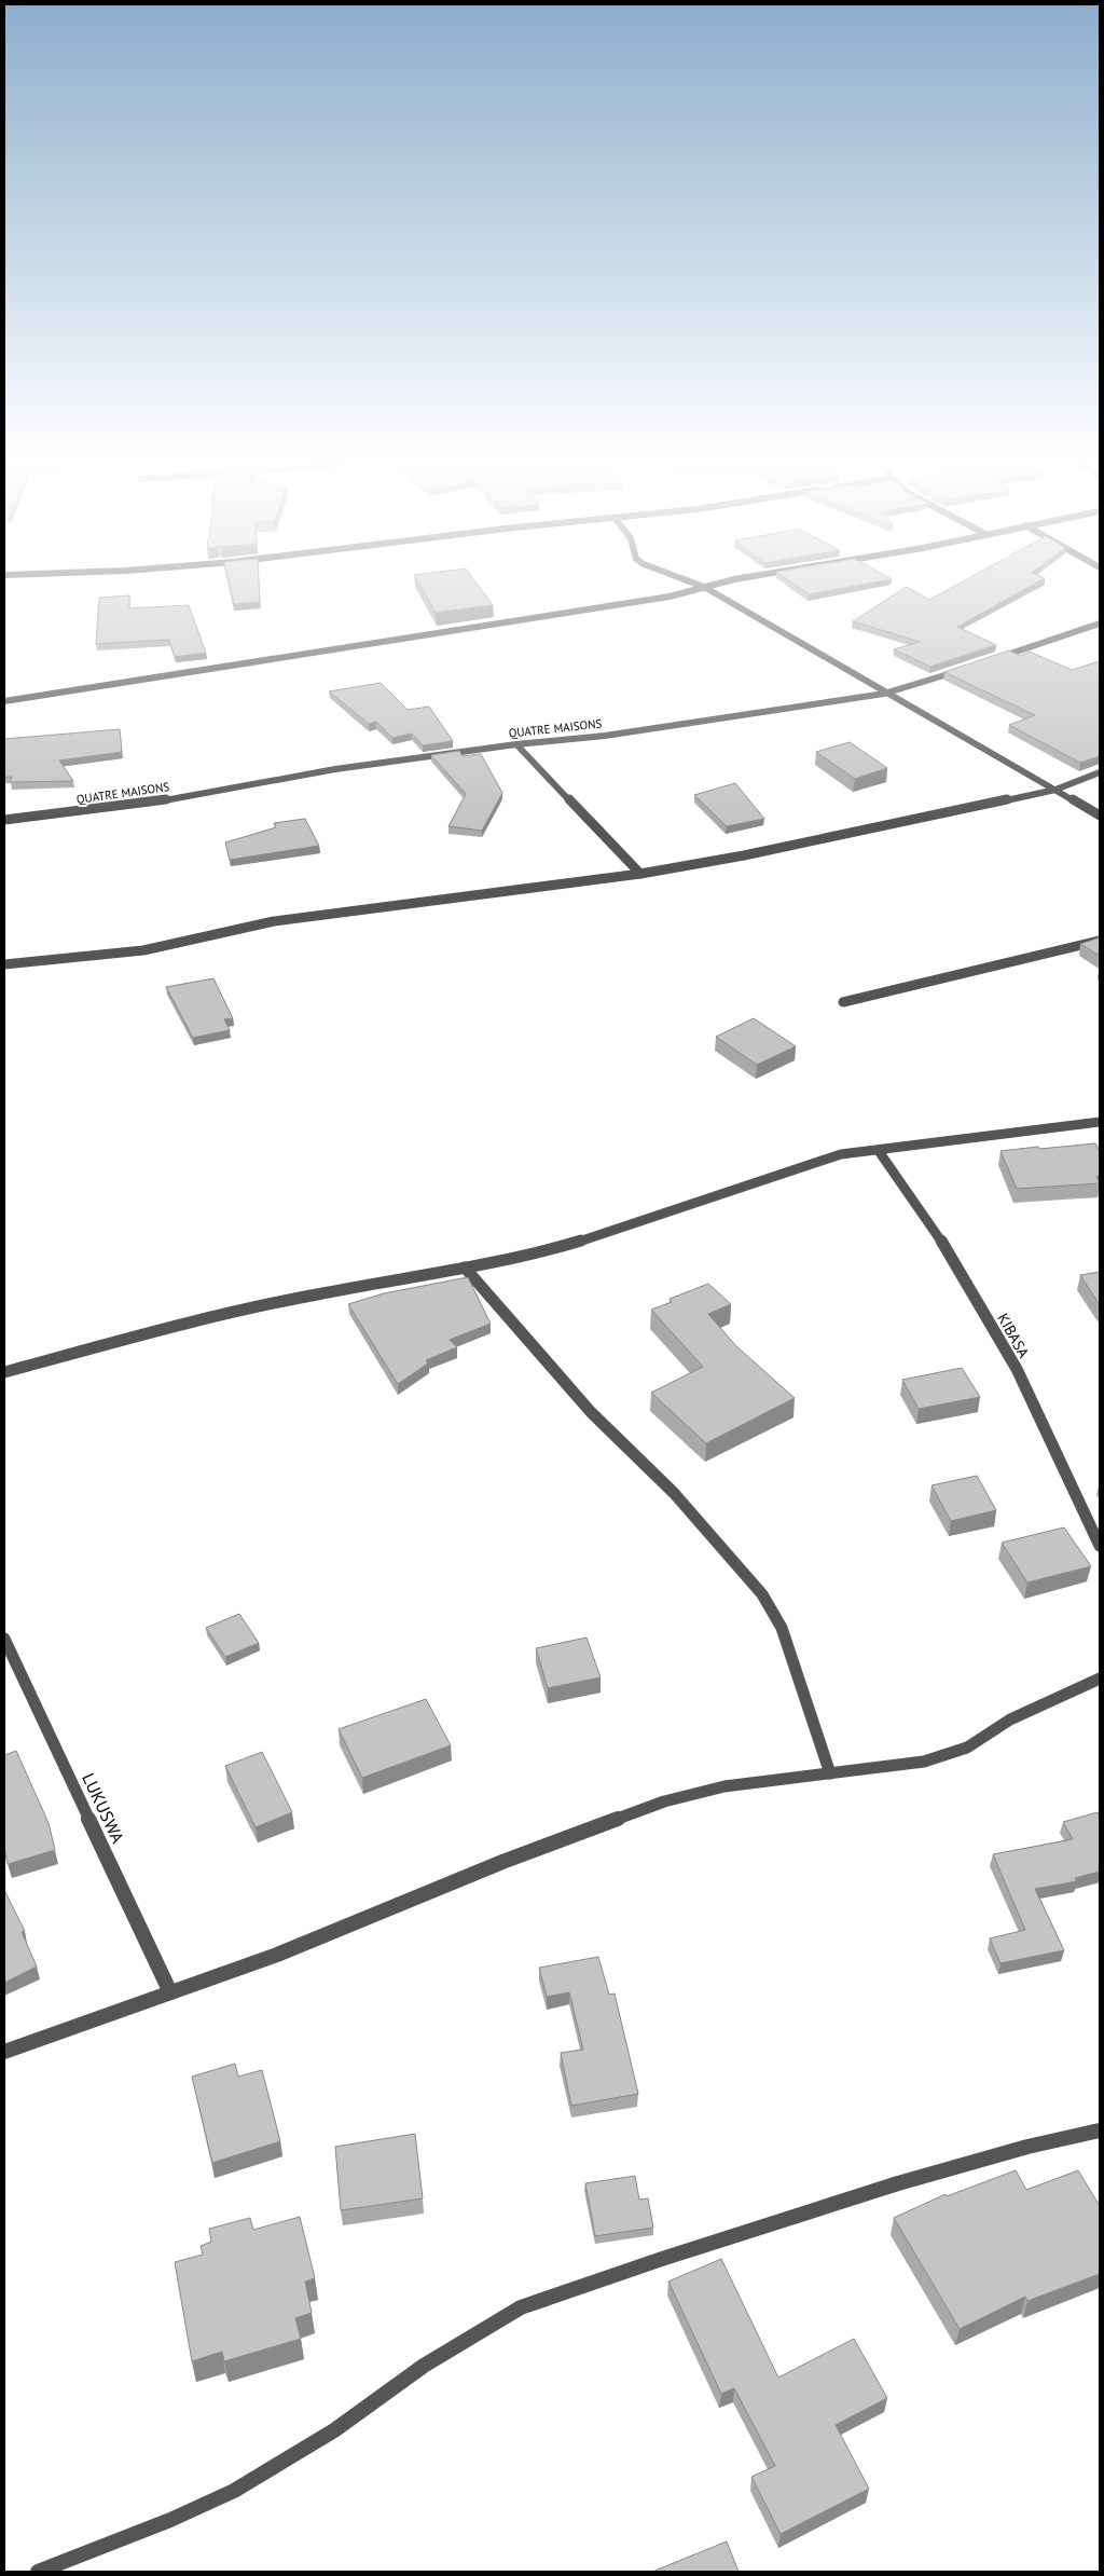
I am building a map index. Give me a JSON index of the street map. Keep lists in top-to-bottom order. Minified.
{"streets":{"street":["QUATRE MAISONS","KIBASA","LUKUSWA"]}}
